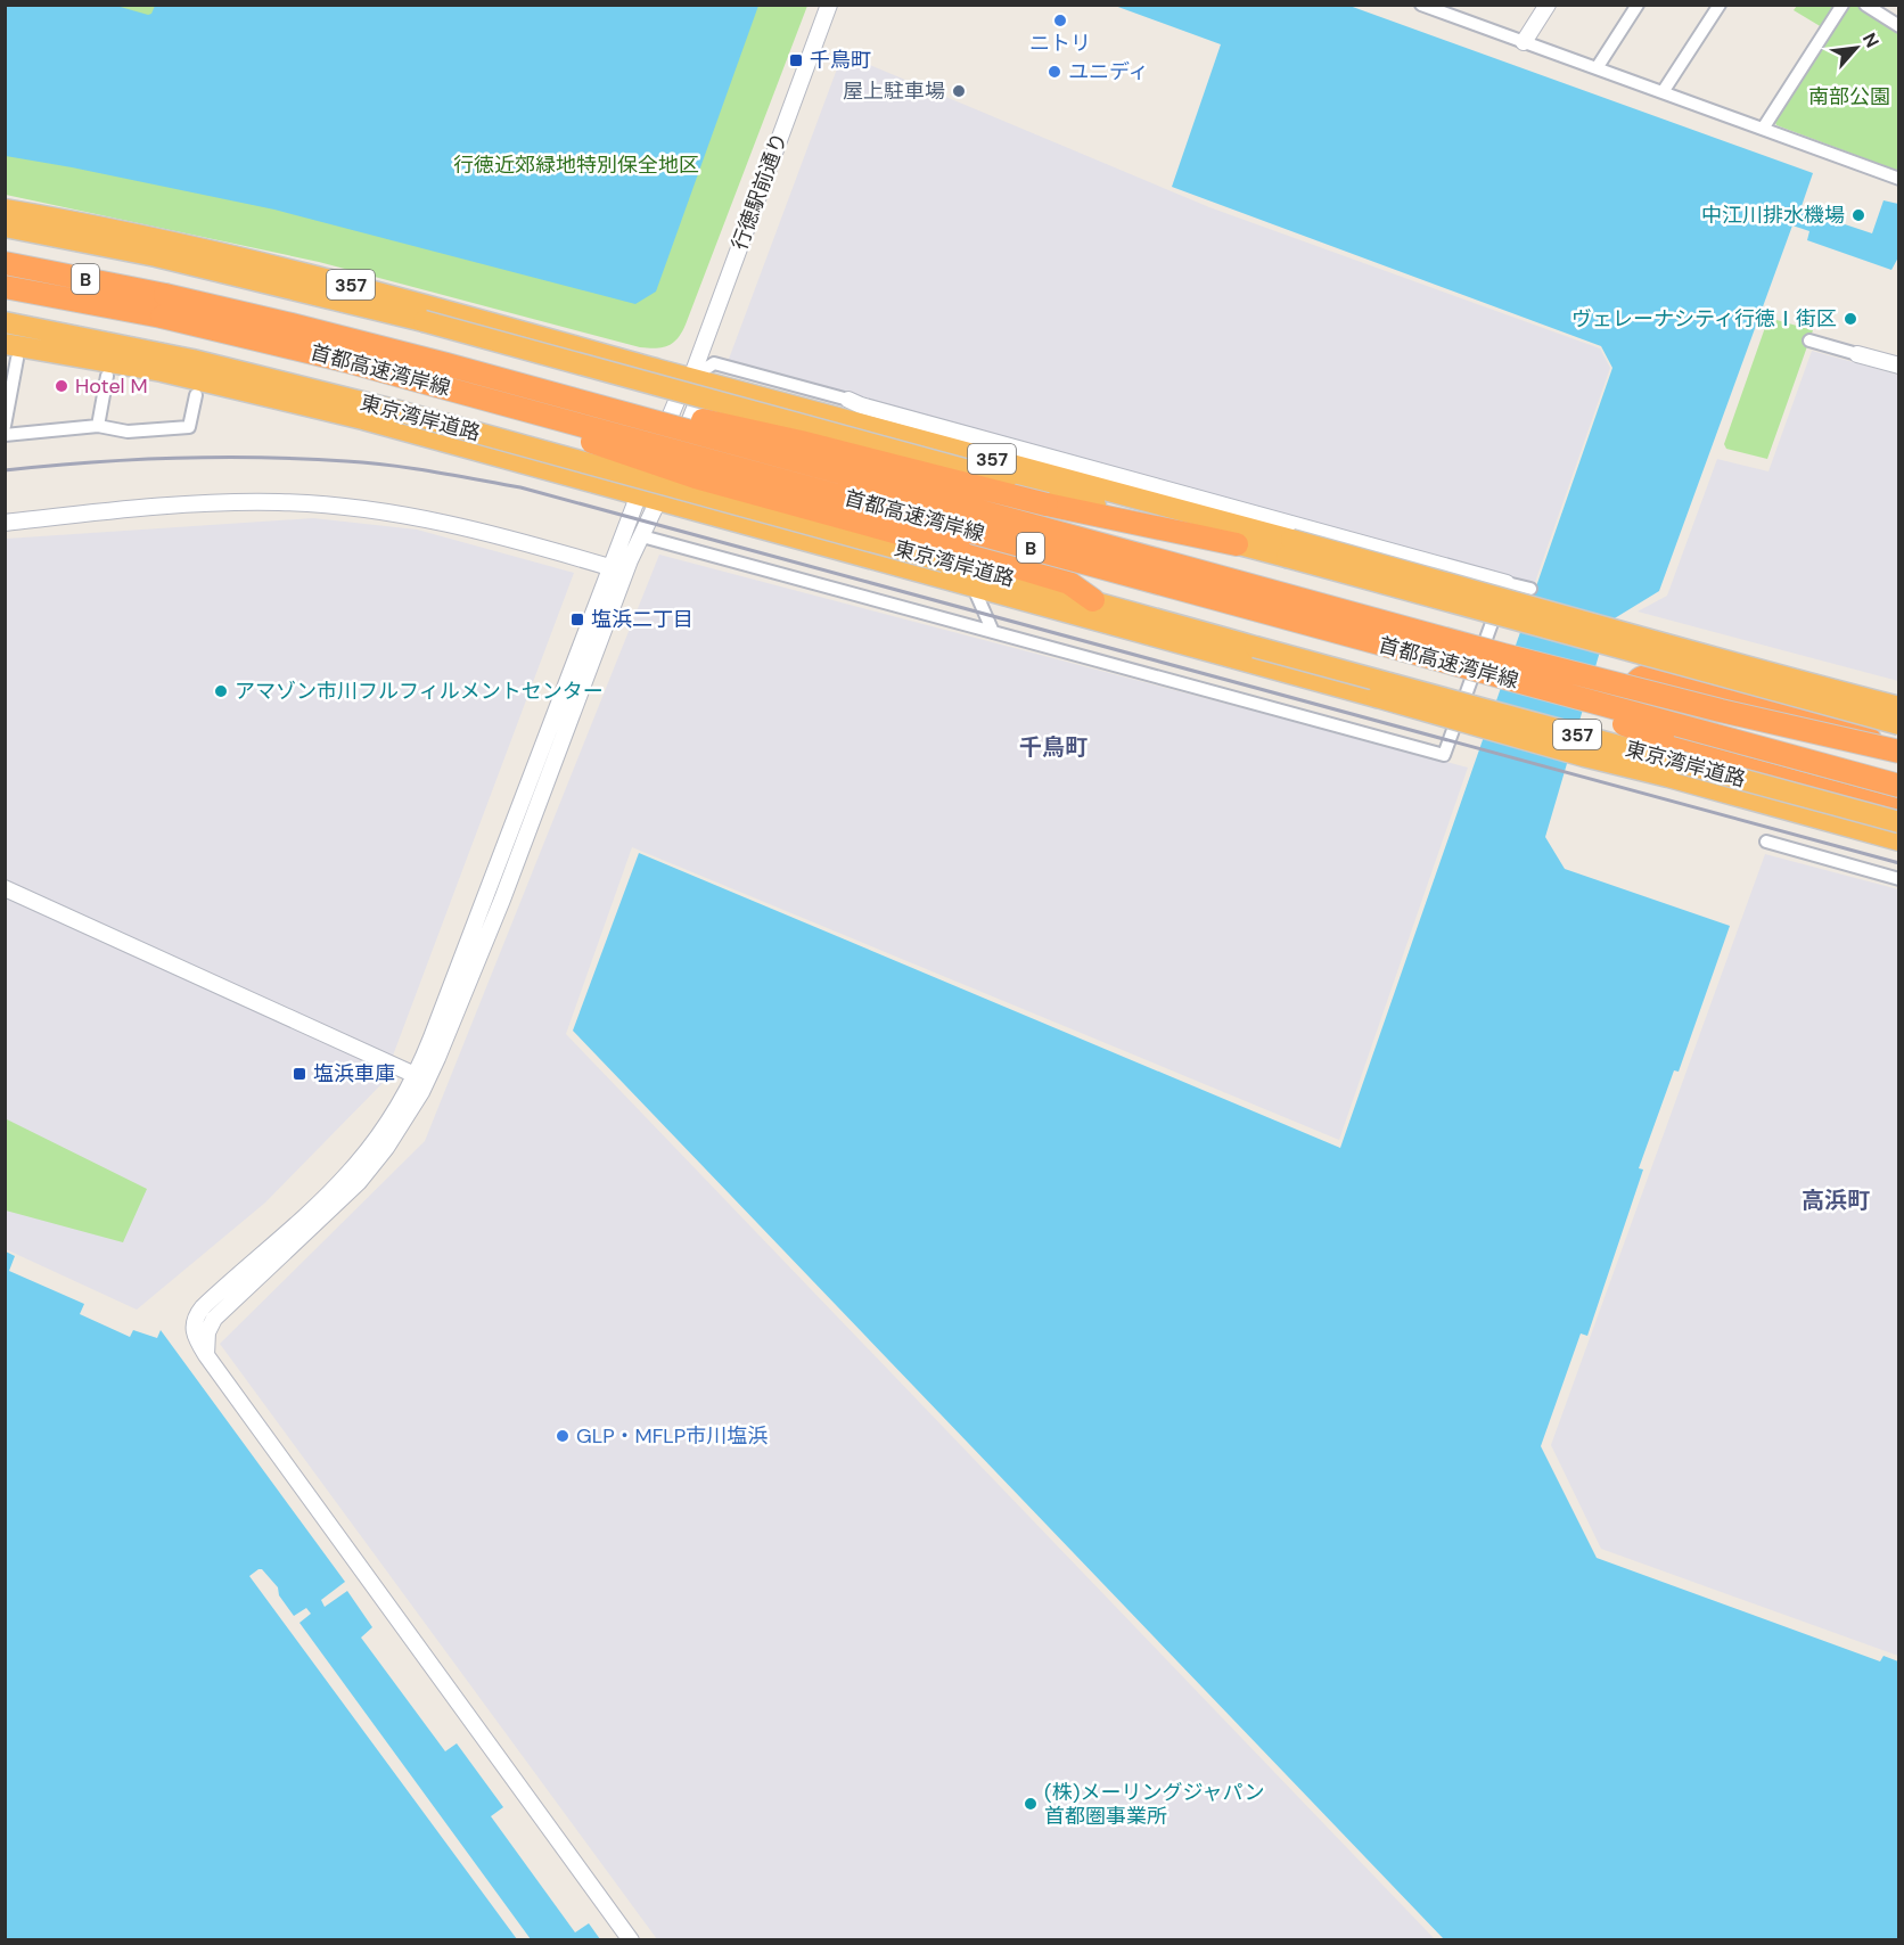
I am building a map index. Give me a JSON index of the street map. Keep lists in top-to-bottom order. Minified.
{"streets":{"highway":["B","357","首都高速湾岸線","東京湾岸道路"],"street":["行徳駅前通り"]},"crossings":[["行徳駅前通り","357"]],"districts":["千鳥町","高浜町"],"parks":["南部公園","行徳近郊緑地特別保全地区"],"places":{"other":["ニトリ","ユニディ","屋上駐車場","中江川排水機場","ヴェレーナシティ行徳Ⅰ街区","Hotel M","アマゾン市川フルフィルメントセンター","GLP・MFLP市川塩浜","(株)メーリングジャパン 首都圏事業所"],"transit":["千鳥町","塩浜二丁目","塩浜車庫"]},"north":"top right"}
